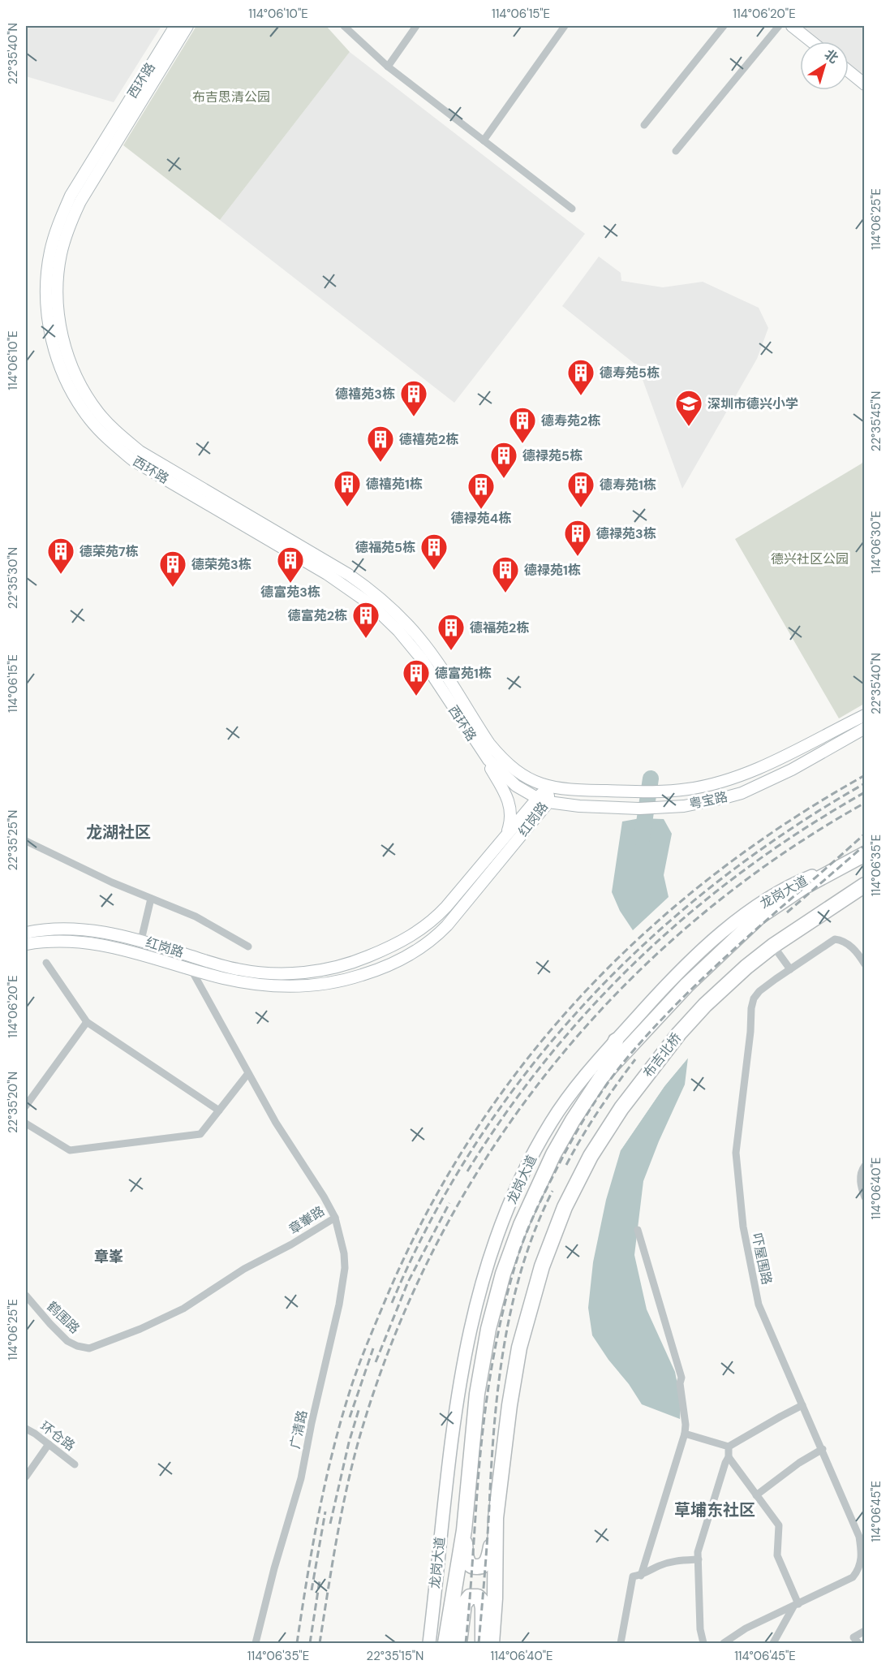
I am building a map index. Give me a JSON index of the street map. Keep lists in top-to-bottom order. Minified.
{"streets":{"highway":["龙岗大道","布吉北桥"],"main road":["西环路","粤宝路","红岗路"],"street":["章輋路","吓屋围路","鹤围路","广清路","环仓路"]},"crossings":[["西环路","粤宝路"],["西环路","红岗路"],["粤宝路","红岗路"],["红岗路","章輋路"],["章輋路","鹤围路"],["章輋路","广清路"]],"districts":["龙湖社区","章峯","草埔东社区"],"parks":["布吉思清公园","德兴社区公园"],"places":{"building":["德寿苑5栋","德禧苑3栋","德寿苑2栋","德禧苑2栋","德禄苑5栋","德禧苑1栋","德寿苑1栋","德禄苑4栋","德禄苑3栋","德福苑5栋","德荣苑7栋","德富苑3栋","德荣苑3栋","德禄苑1栋","德富苑2栋","德福苑2栋","德富苑1栋"],"school or university":["深圳市德兴小学"]},"north":"top right","coordinates":["114°06'10\"E","114°06'15\"E","114°06'20\"E","22°35'40\"N","114°06'25\"E","22°35'45\"N","114°06'30\"E","22°35'30\"N","22°35'25\"N","114°06'35\"E","22°35'20\"N","114°06'40\"E","114°06'45\"E","22°35'15\"N"]}
